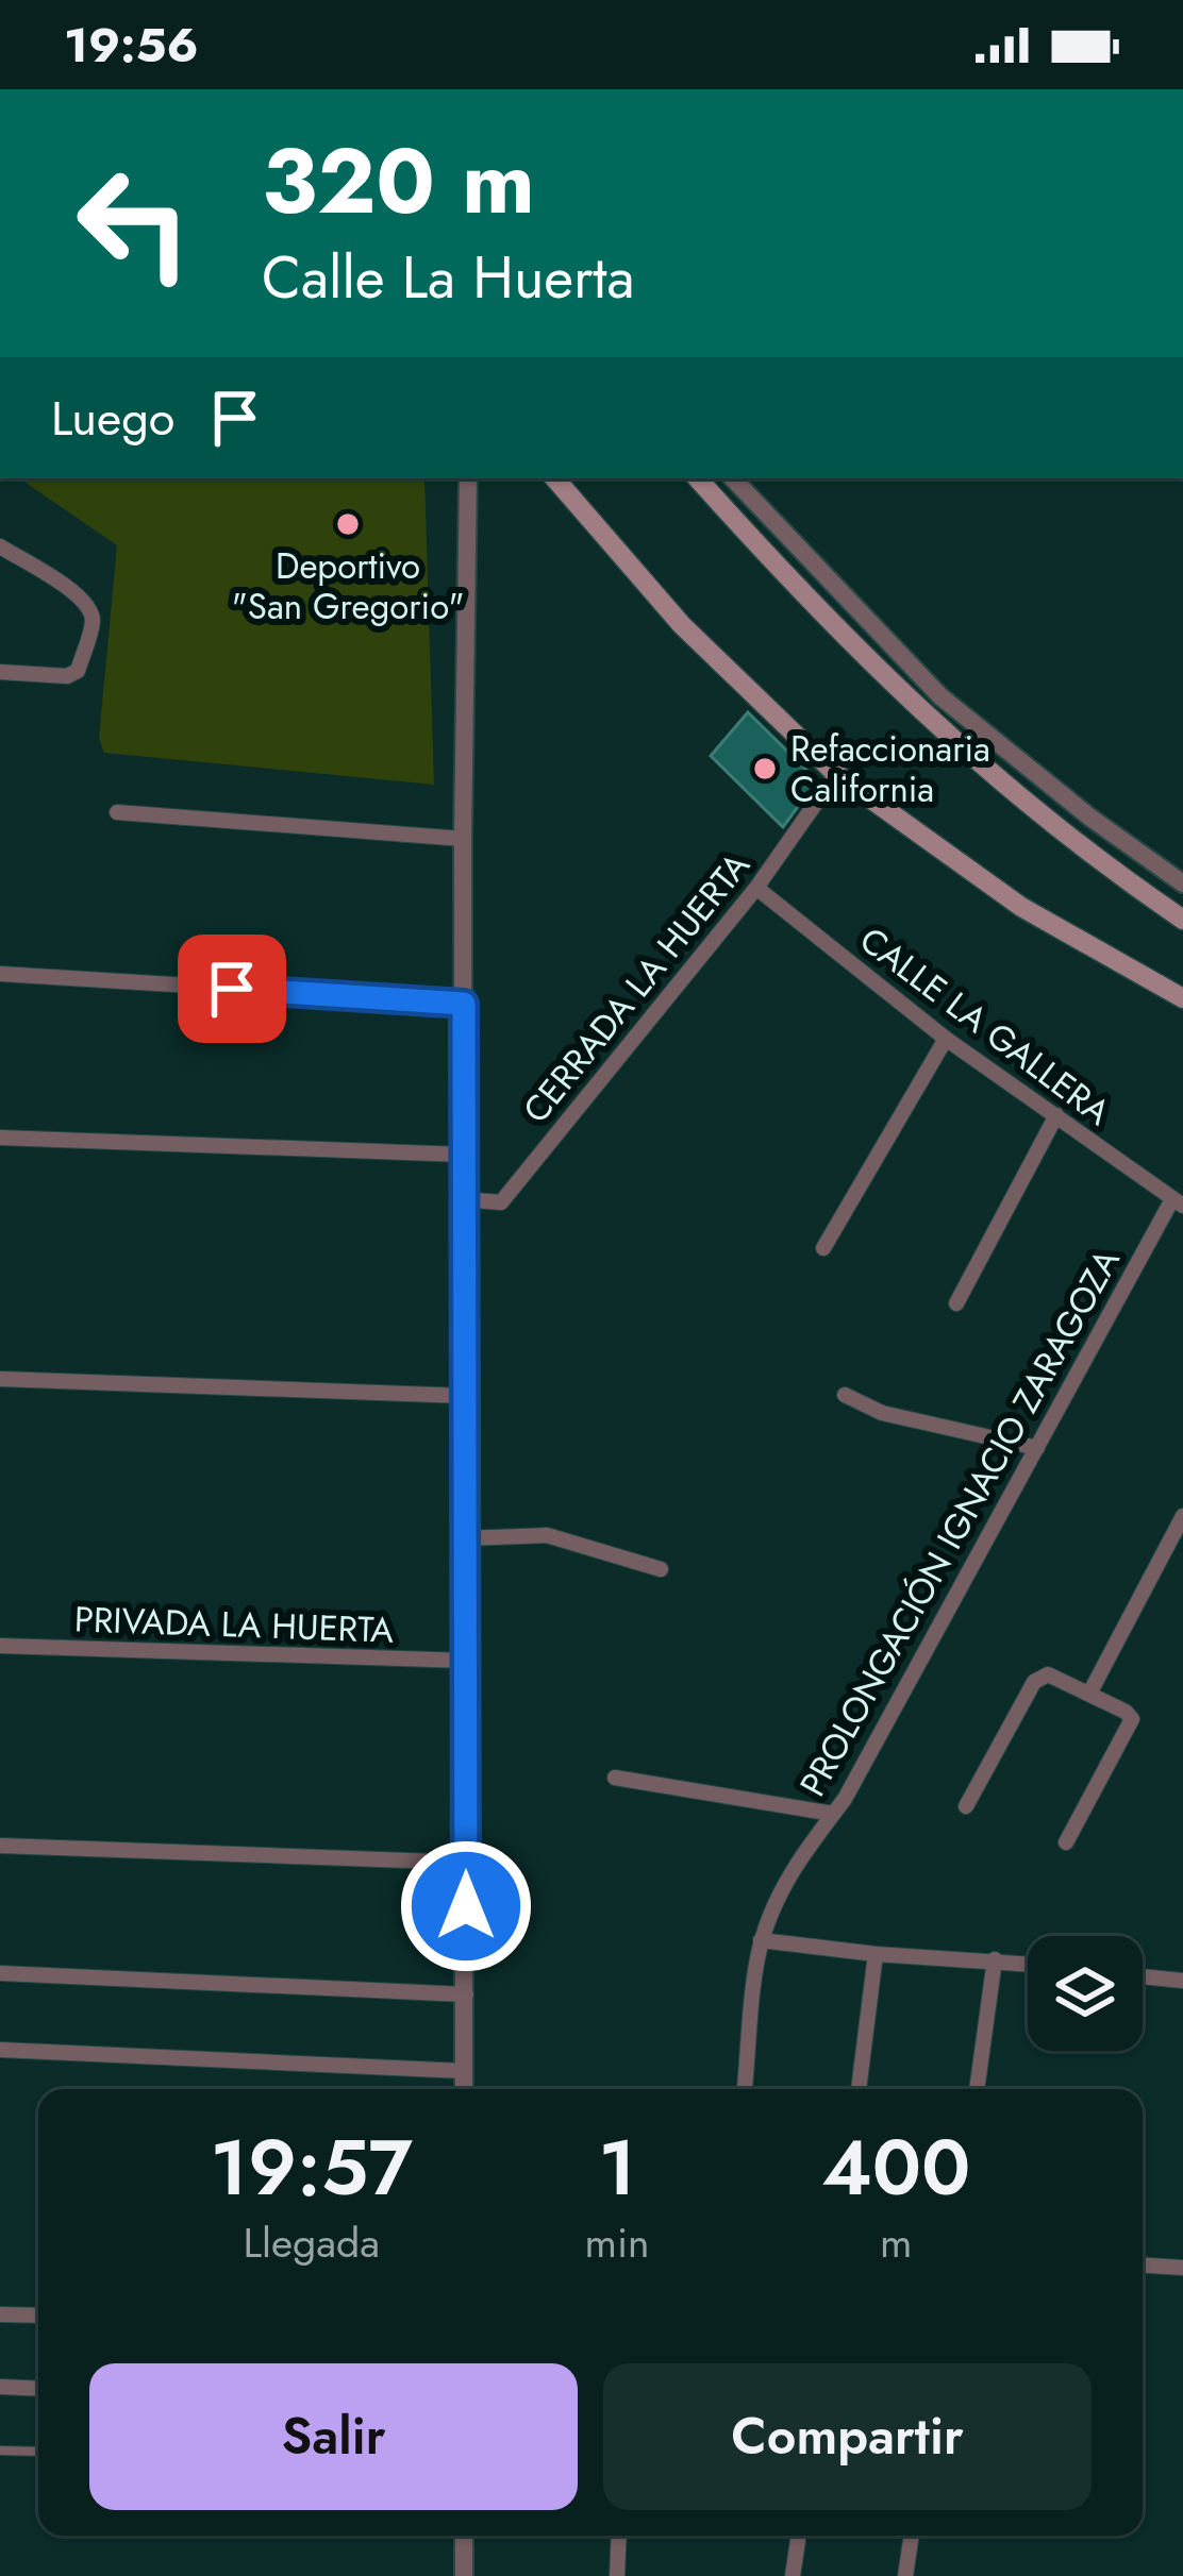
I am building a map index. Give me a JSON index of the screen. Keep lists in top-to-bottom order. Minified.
{"streets":{"street":["CERRADA LA HUERTA","CALLE LA GALLERA","PROLONGACIÓN IGNACIO ZARAGOZA","PRIVADA LA HUERTA"]},"crossings":[["CERRADA LA HUERTA","CALLE LA GALLERA"],["CALLE LA GALLERA","PROLONGACIÓN IGNACIO ZARAGOZA"]],"places":["Deportivo \"San Gregorio\"","Refaccionaria California"],"page":{"status":"19:56","turn":["320 m","Calle La Huerta"],"then":"Luego","eta":["19:57","Llegada","1","min","400","m"],"buttons":["Salir","Compartir"]}}
